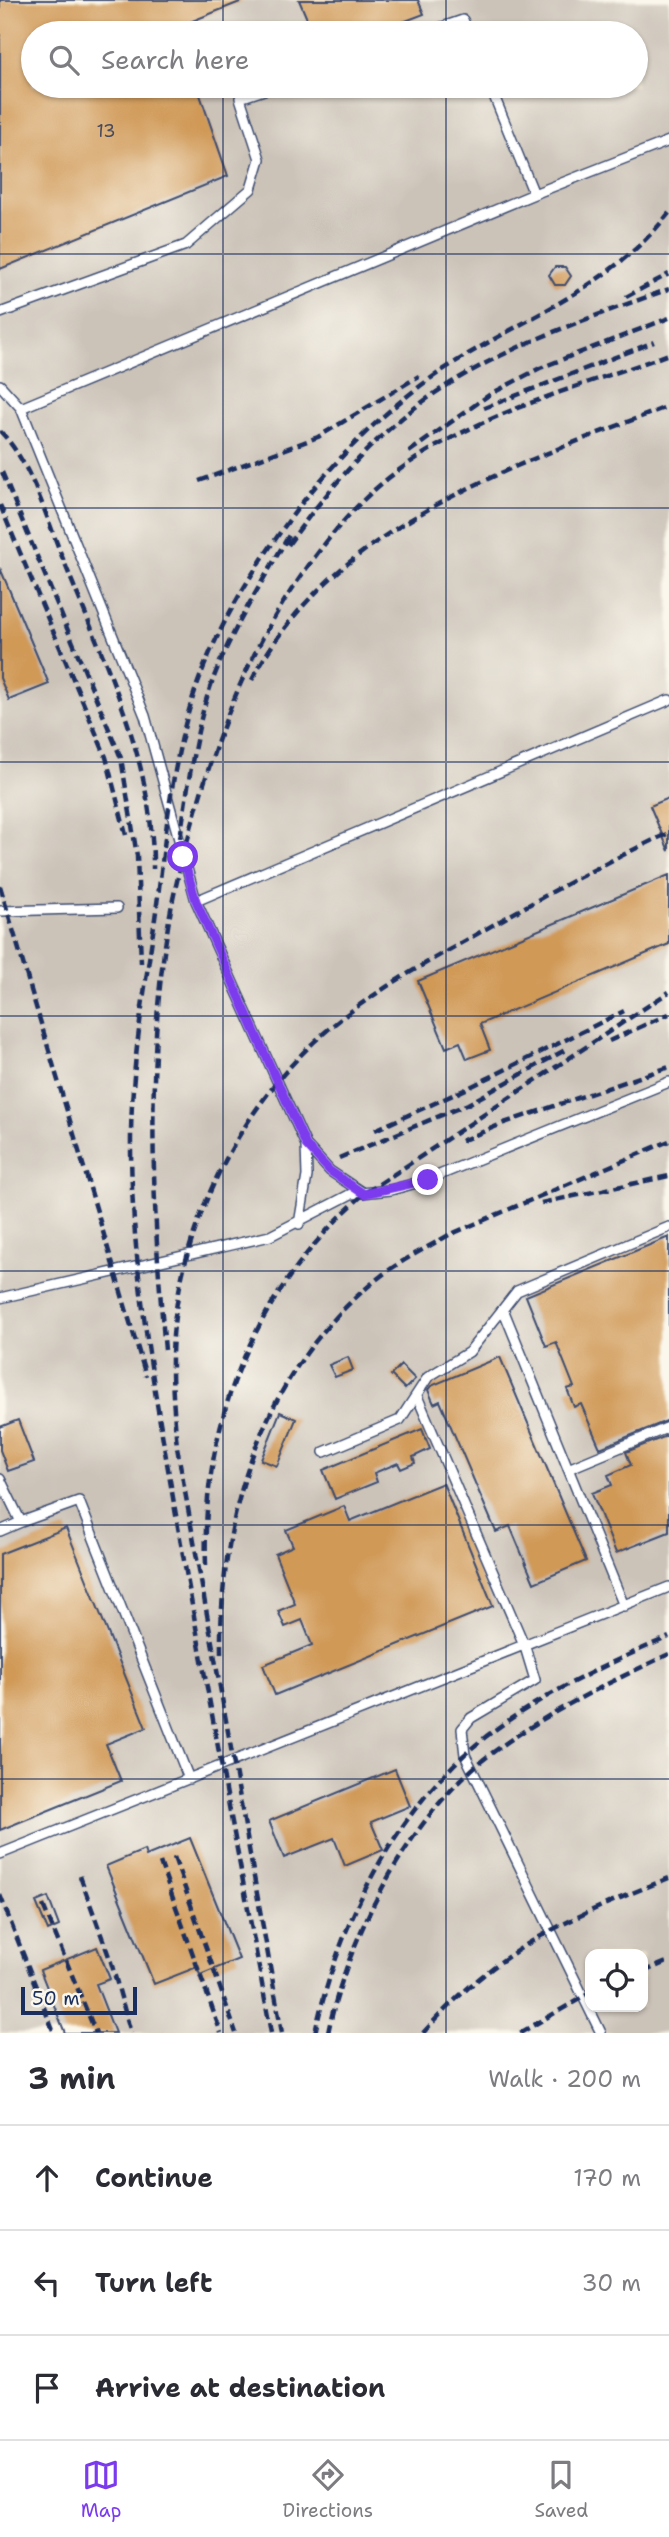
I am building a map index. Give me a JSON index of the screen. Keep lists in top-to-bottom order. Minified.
{"house_numbers":["13"],"scale_bar":"50 m","page":{"search":"Search here","scale":"50 m","heading":["3 min","Walk · 200 m"],"list":[["Continue","170 m"],["Turn left","30 m"],"Arrive at destination"],"nav":["Map","Directions","Saved"]}}
